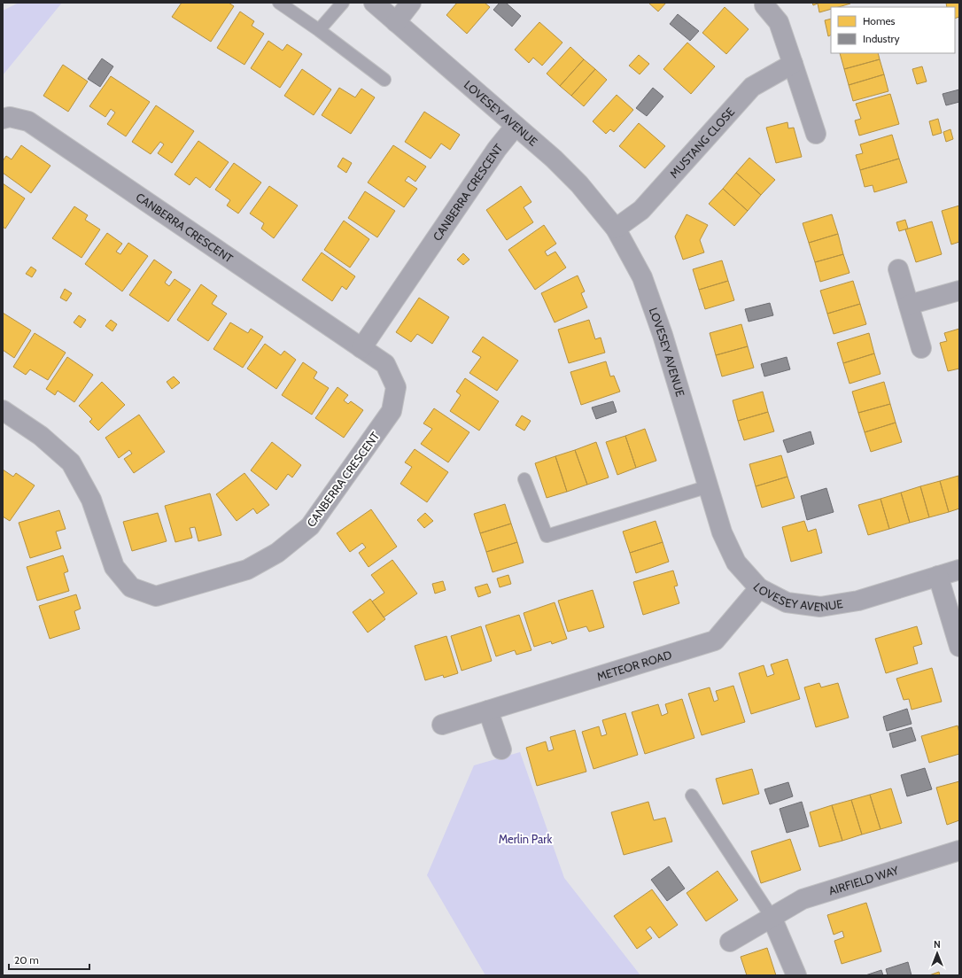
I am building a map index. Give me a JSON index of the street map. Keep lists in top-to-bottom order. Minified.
{"streets":{"street":["LOVESEY AVENUE","MUSTANG CLOSE","CANBERRA CRESCENT","METEOR ROAD","AIRFIELD WAY"]},"crossings":[["LOVESEY AVENUE","MUSTANG CLOSE"],["LOVESEY AVENUE","CANBERRA CRESCENT"],["LOVESEY AVENUE","METEOR ROAD"]],"parks":["Merlin Park"],"legend":["Homes","Industry"],"scale_bar":"20 m","north":"top"}
